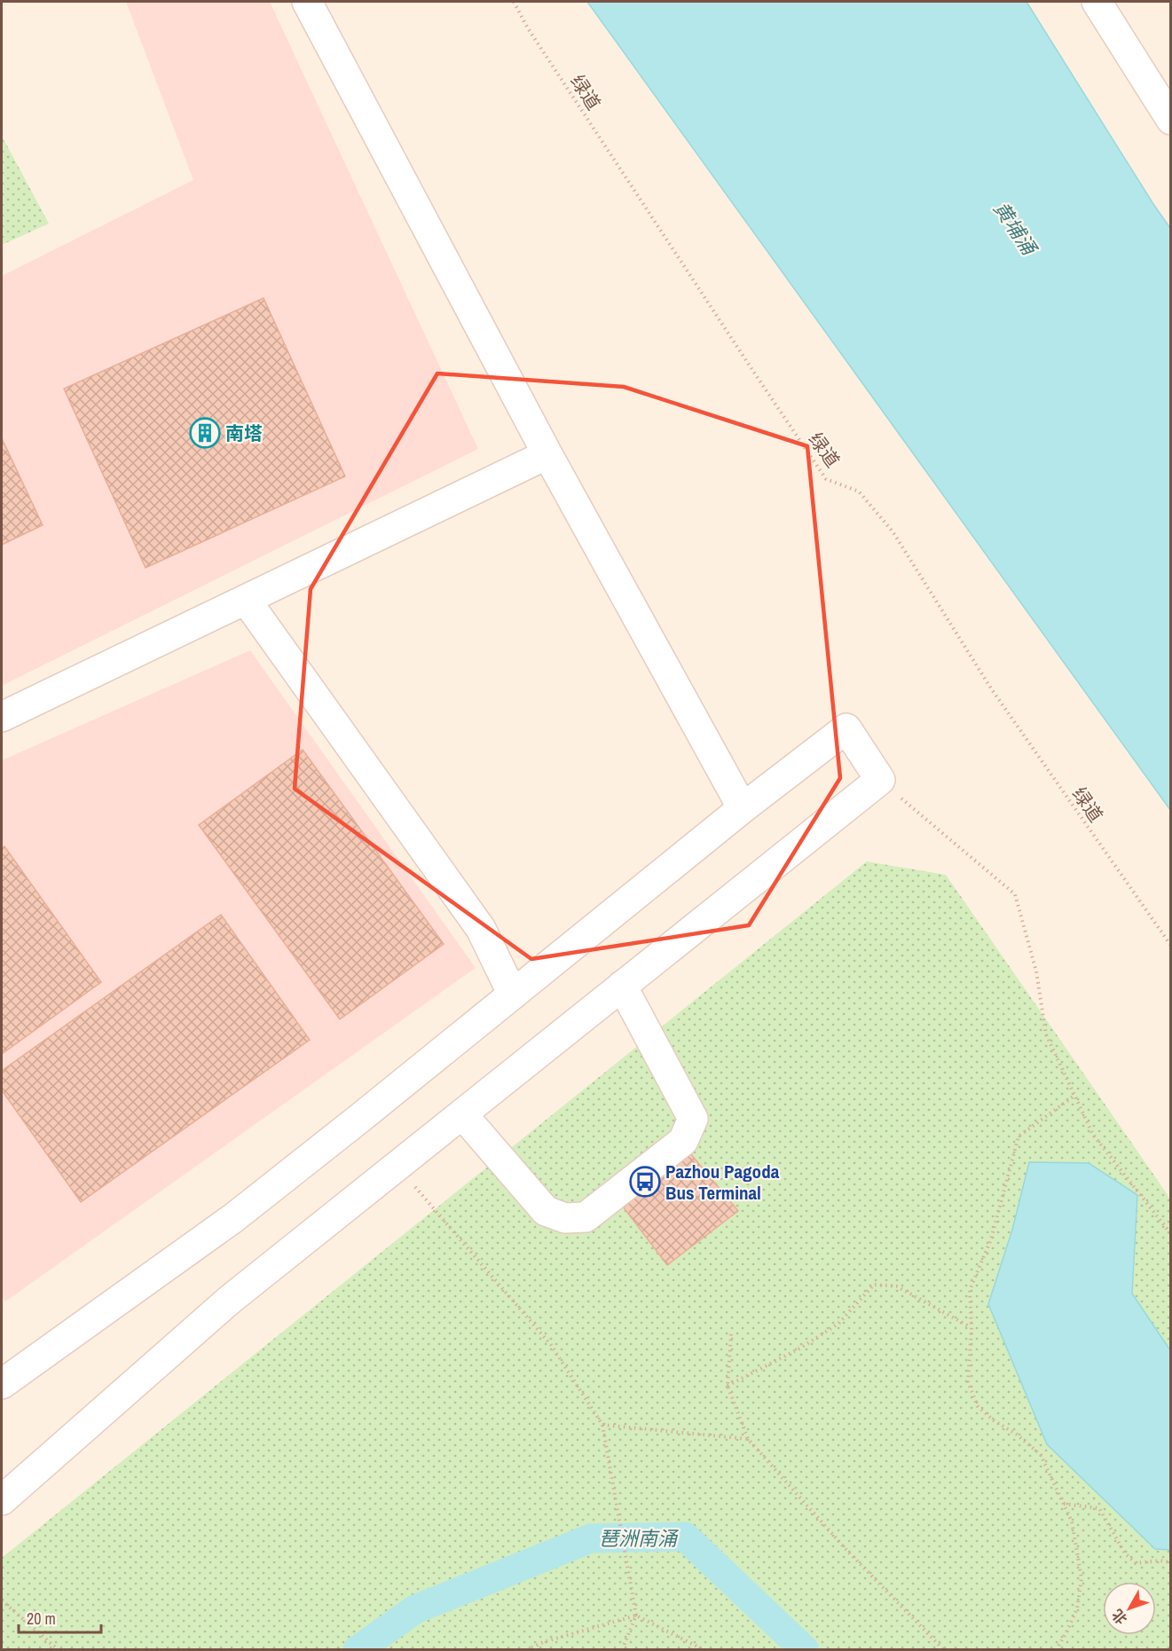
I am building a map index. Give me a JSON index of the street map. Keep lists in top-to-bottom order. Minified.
{"streets":{"path":["绿道"]},"water":["黄埔涌","琶洲南涌"],"places":{"building":["南塔"],"bus stop":["Pazhou Pagoda Bus Terminal"]},"scale_bar":"20 m","north":"bottom left"}
